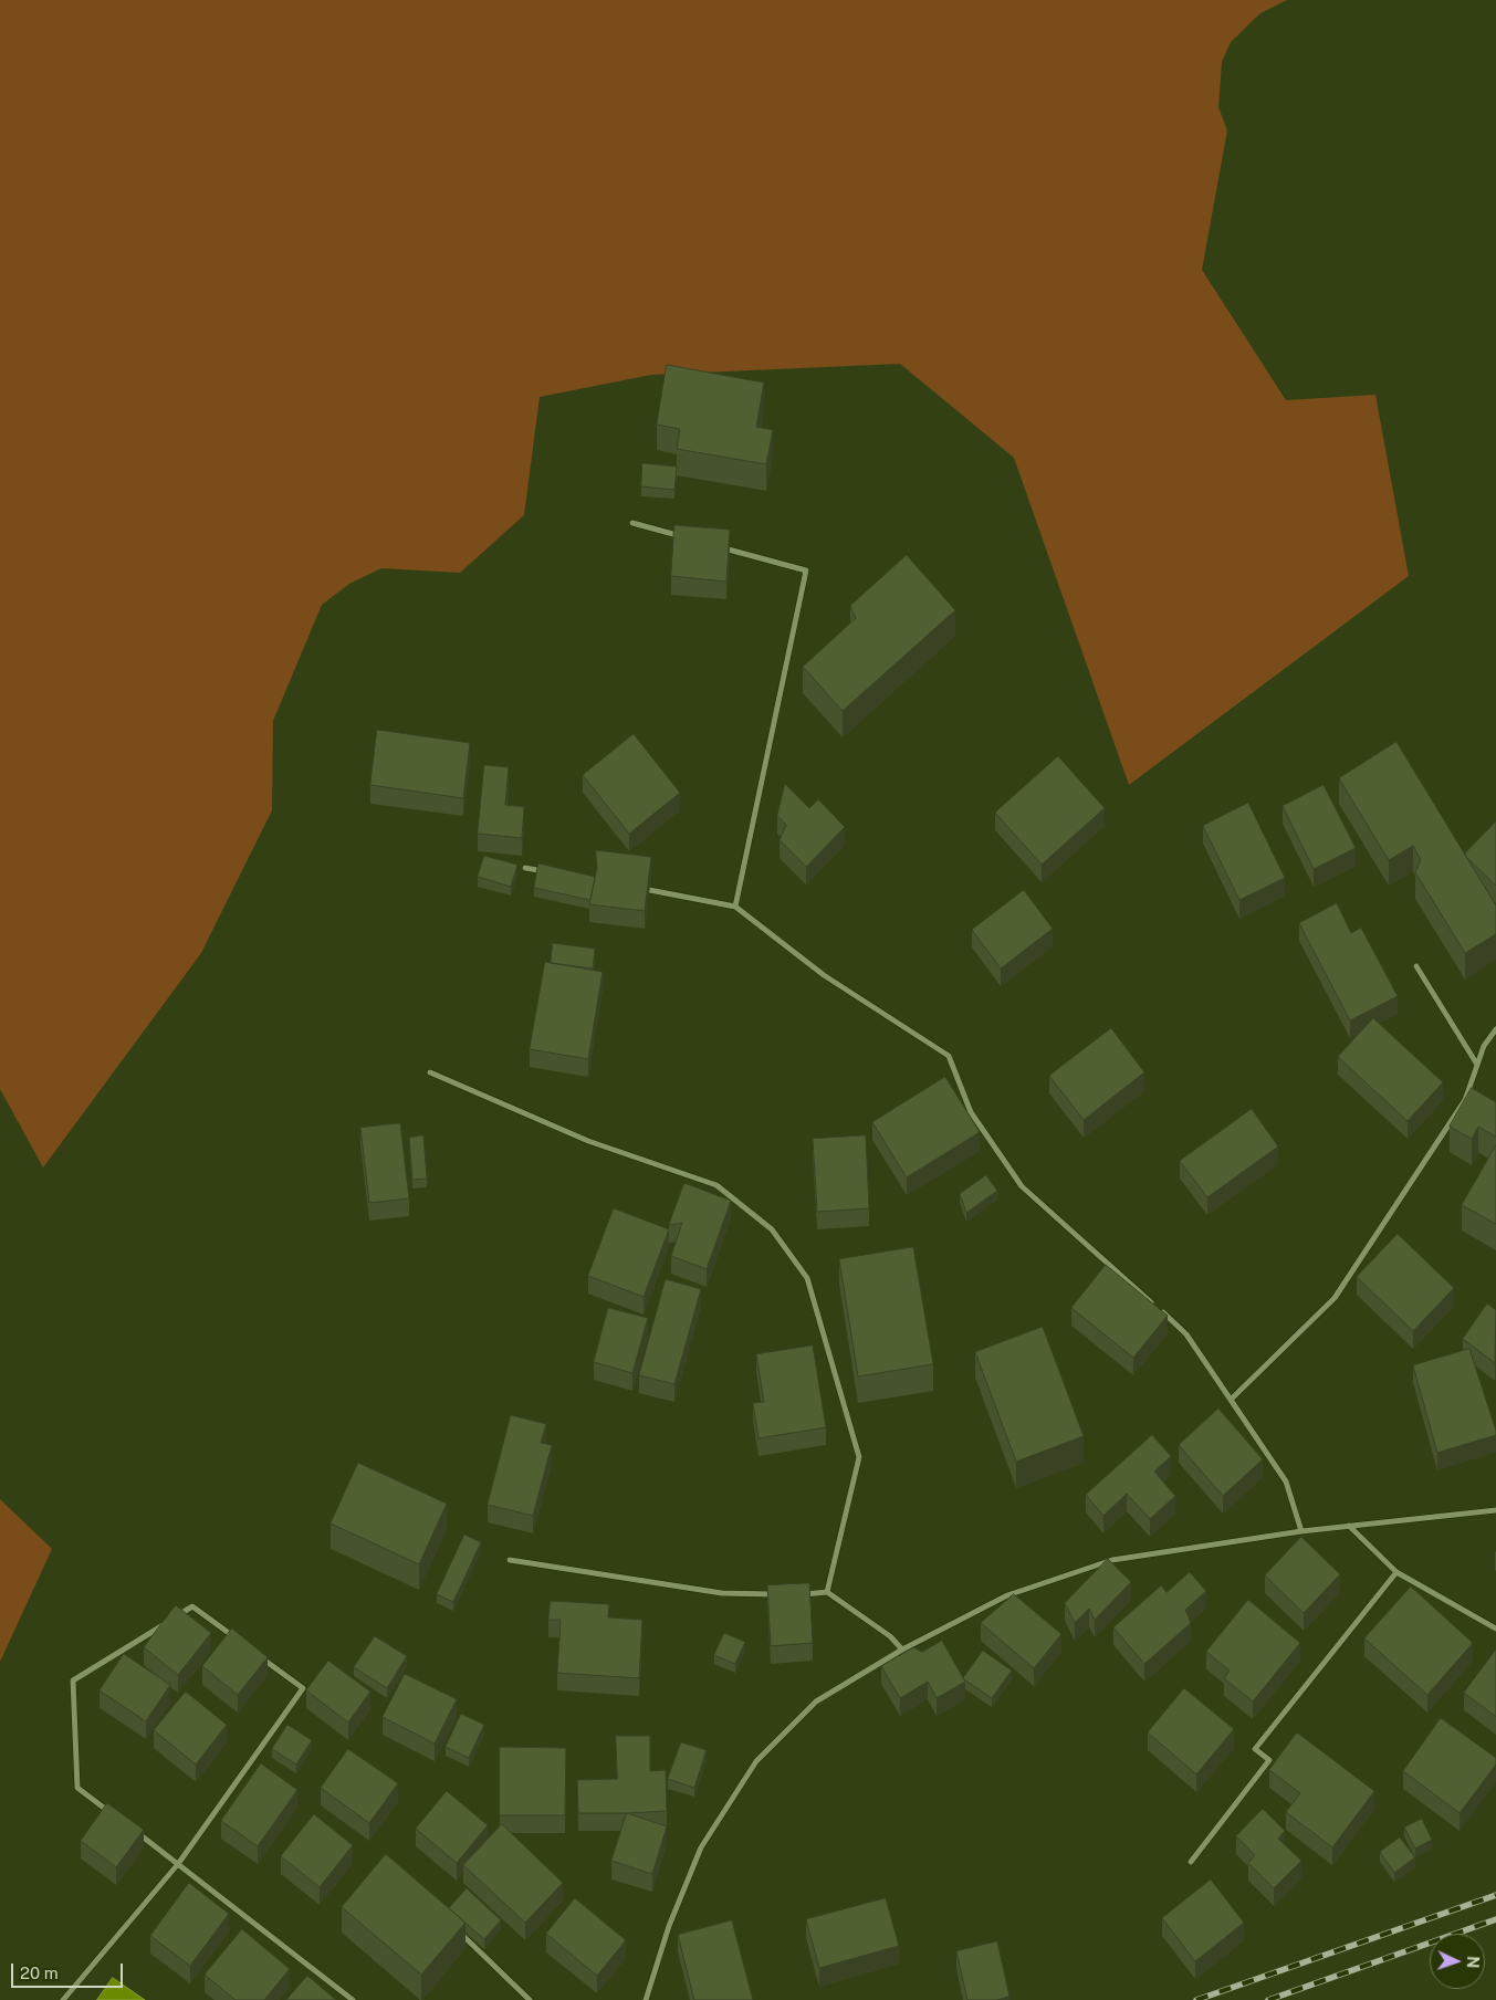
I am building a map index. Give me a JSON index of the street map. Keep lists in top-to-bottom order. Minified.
{"scale_bar":"20 m","north":"right"}
